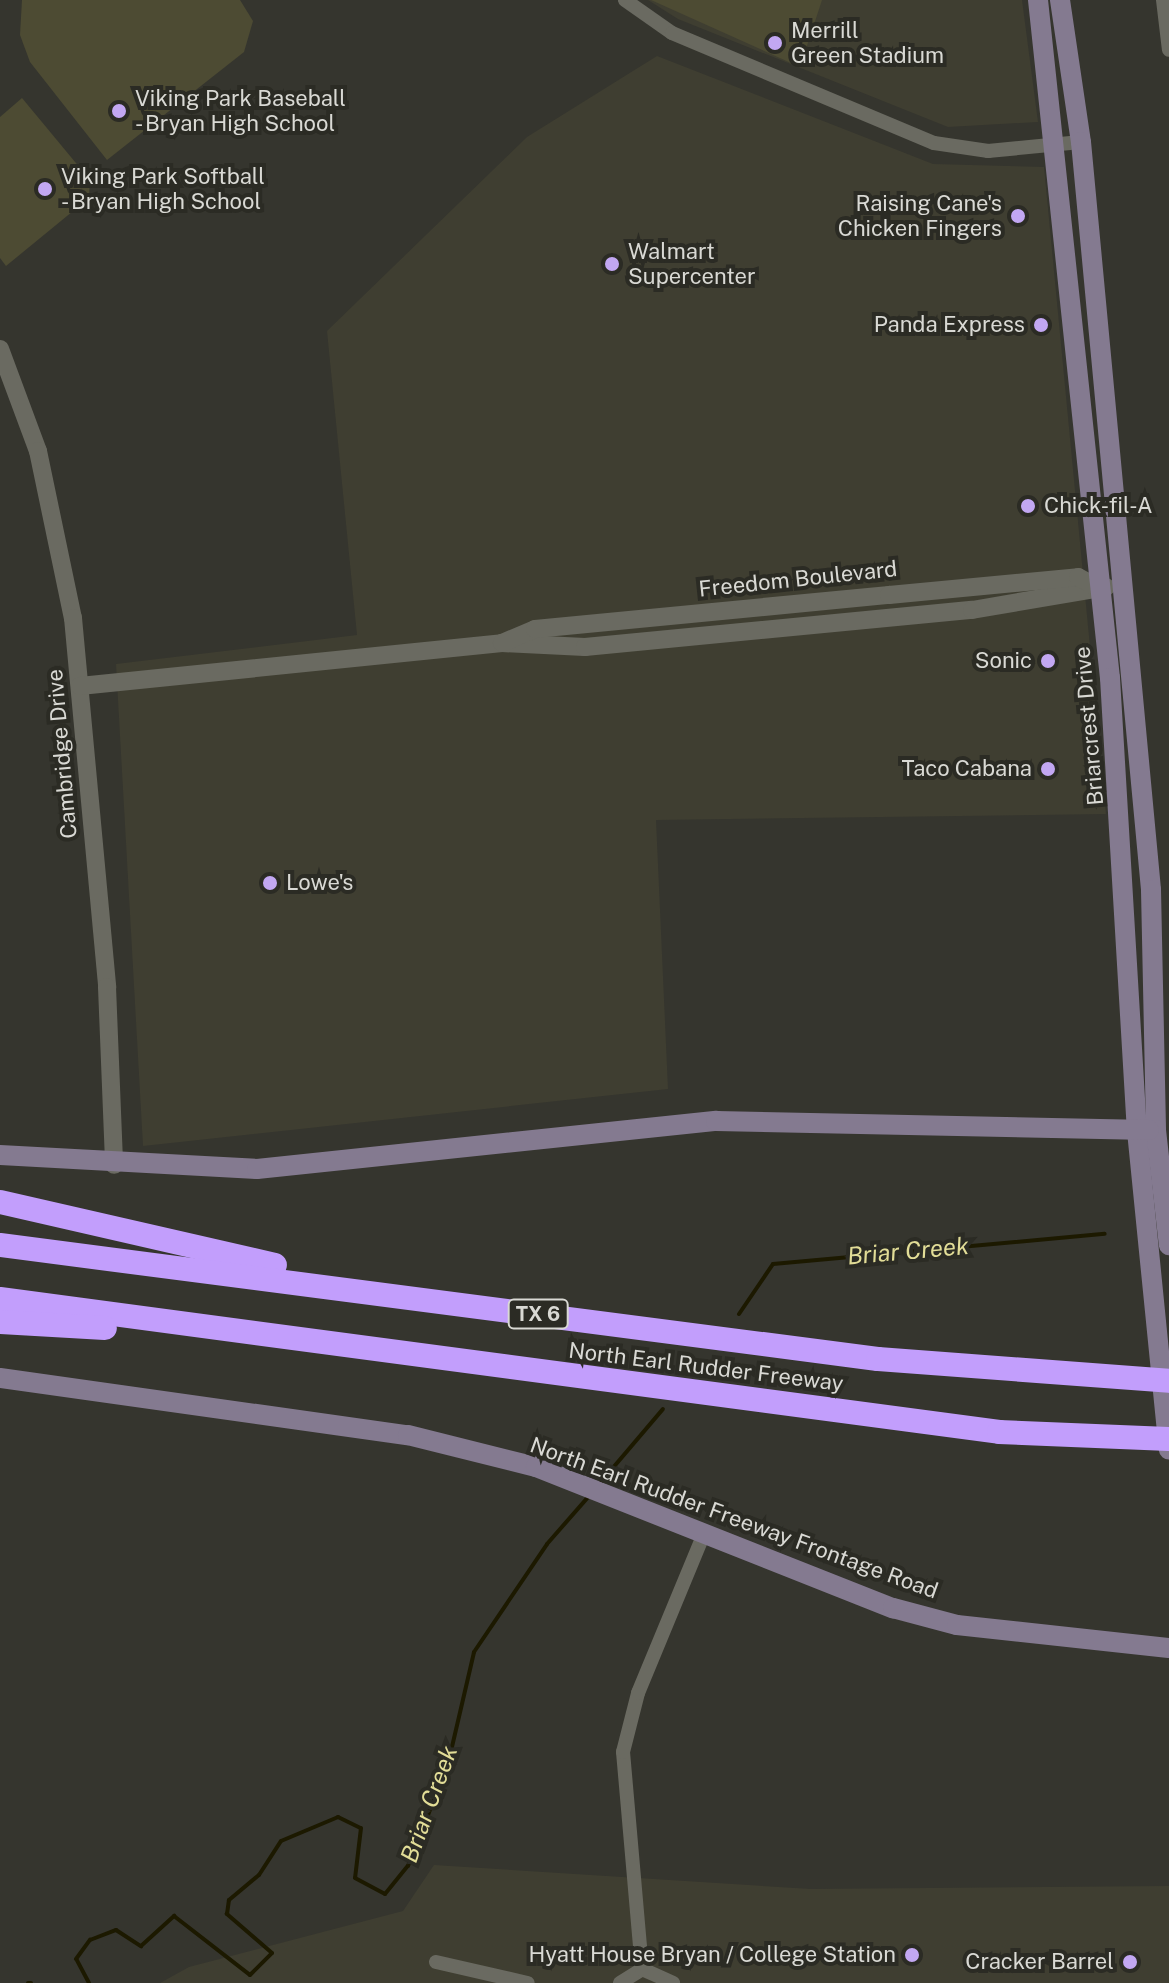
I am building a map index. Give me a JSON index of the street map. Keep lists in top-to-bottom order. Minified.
{"streets":{"highway":["TX 6","North Earl Rudder Freeway"],"main road":["Briarcrest Drive","North Earl Rudder Freeway Frontage Road"],"street":["Freedom Boulevard","Cambridge Drive"]},"crossings":[["Freedom Boulevard","Briarcrest Drive"],["Freedom Boulevard","Cambridge Drive"]],"water":["Briar Creek"],"places":["Merrill Green Stadium","Viking Park Baseball - Bryan High School","Viking Park Softball - Bryan High School","Raising Cane's Chicken Fingers","Walmart Supercenter","Panda Express","Chick-fil-A","Sonic","Taco Cabana","Lowe's","Hyatt House Bryan / College Station","Cracker Barrel"]}
